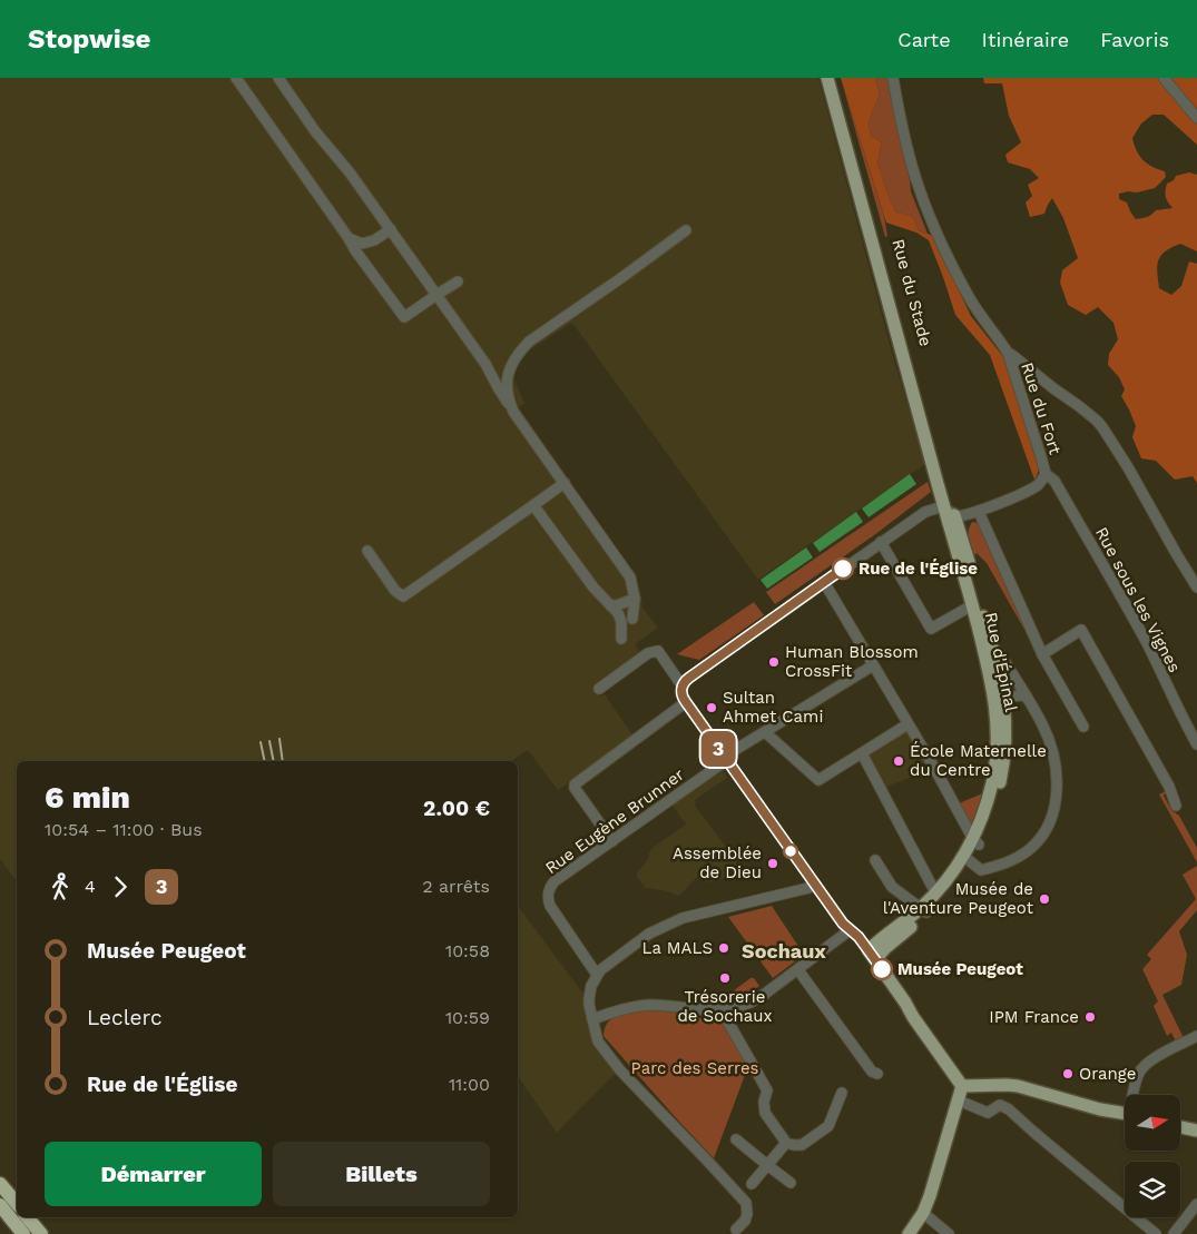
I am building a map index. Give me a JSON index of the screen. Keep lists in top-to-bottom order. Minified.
{"streets":{"main road":["Rue du Stade","Rue d'Épinal"],"street":["Rue du Fort","Rue sous les Vignes","Rue Eugène Brunner"]},"crossings":[["Rue du Stade","Rue d'Épinal"],["Rue du Fort","Rue sous les Vignes"]],"districts":["Sochaux"],"parks":["Parc des Serres"],"places":["Rue de l'Église","Human Blossom CrossFit","Sultan Ahmet Cami","École Maternelle du Centre","Assemblée de Dieu","Musée de l'Aventure Peugeot","La MALS","Musée Peugeot","Trésorerie de Sochaux","IPM France","Orange"],"lines":["bus line 3"],"north":"right","page":{"header":"Stopwise","nav":["Carte","Itinéraire","Favoris"],"on_map":"3","heading":["6 min","10:54 – 11:00 · Bus","2.00 €"],"legs":["4","3","2 arrêts"],"list":[{"name":"Musée Peugeot","value":"10:58"},{"name":"Leclerc","value":"10:59"},{"name":"Rue de l'Église","value":"11:00"}],"buttons":["Démarrer","Billets"]}}
